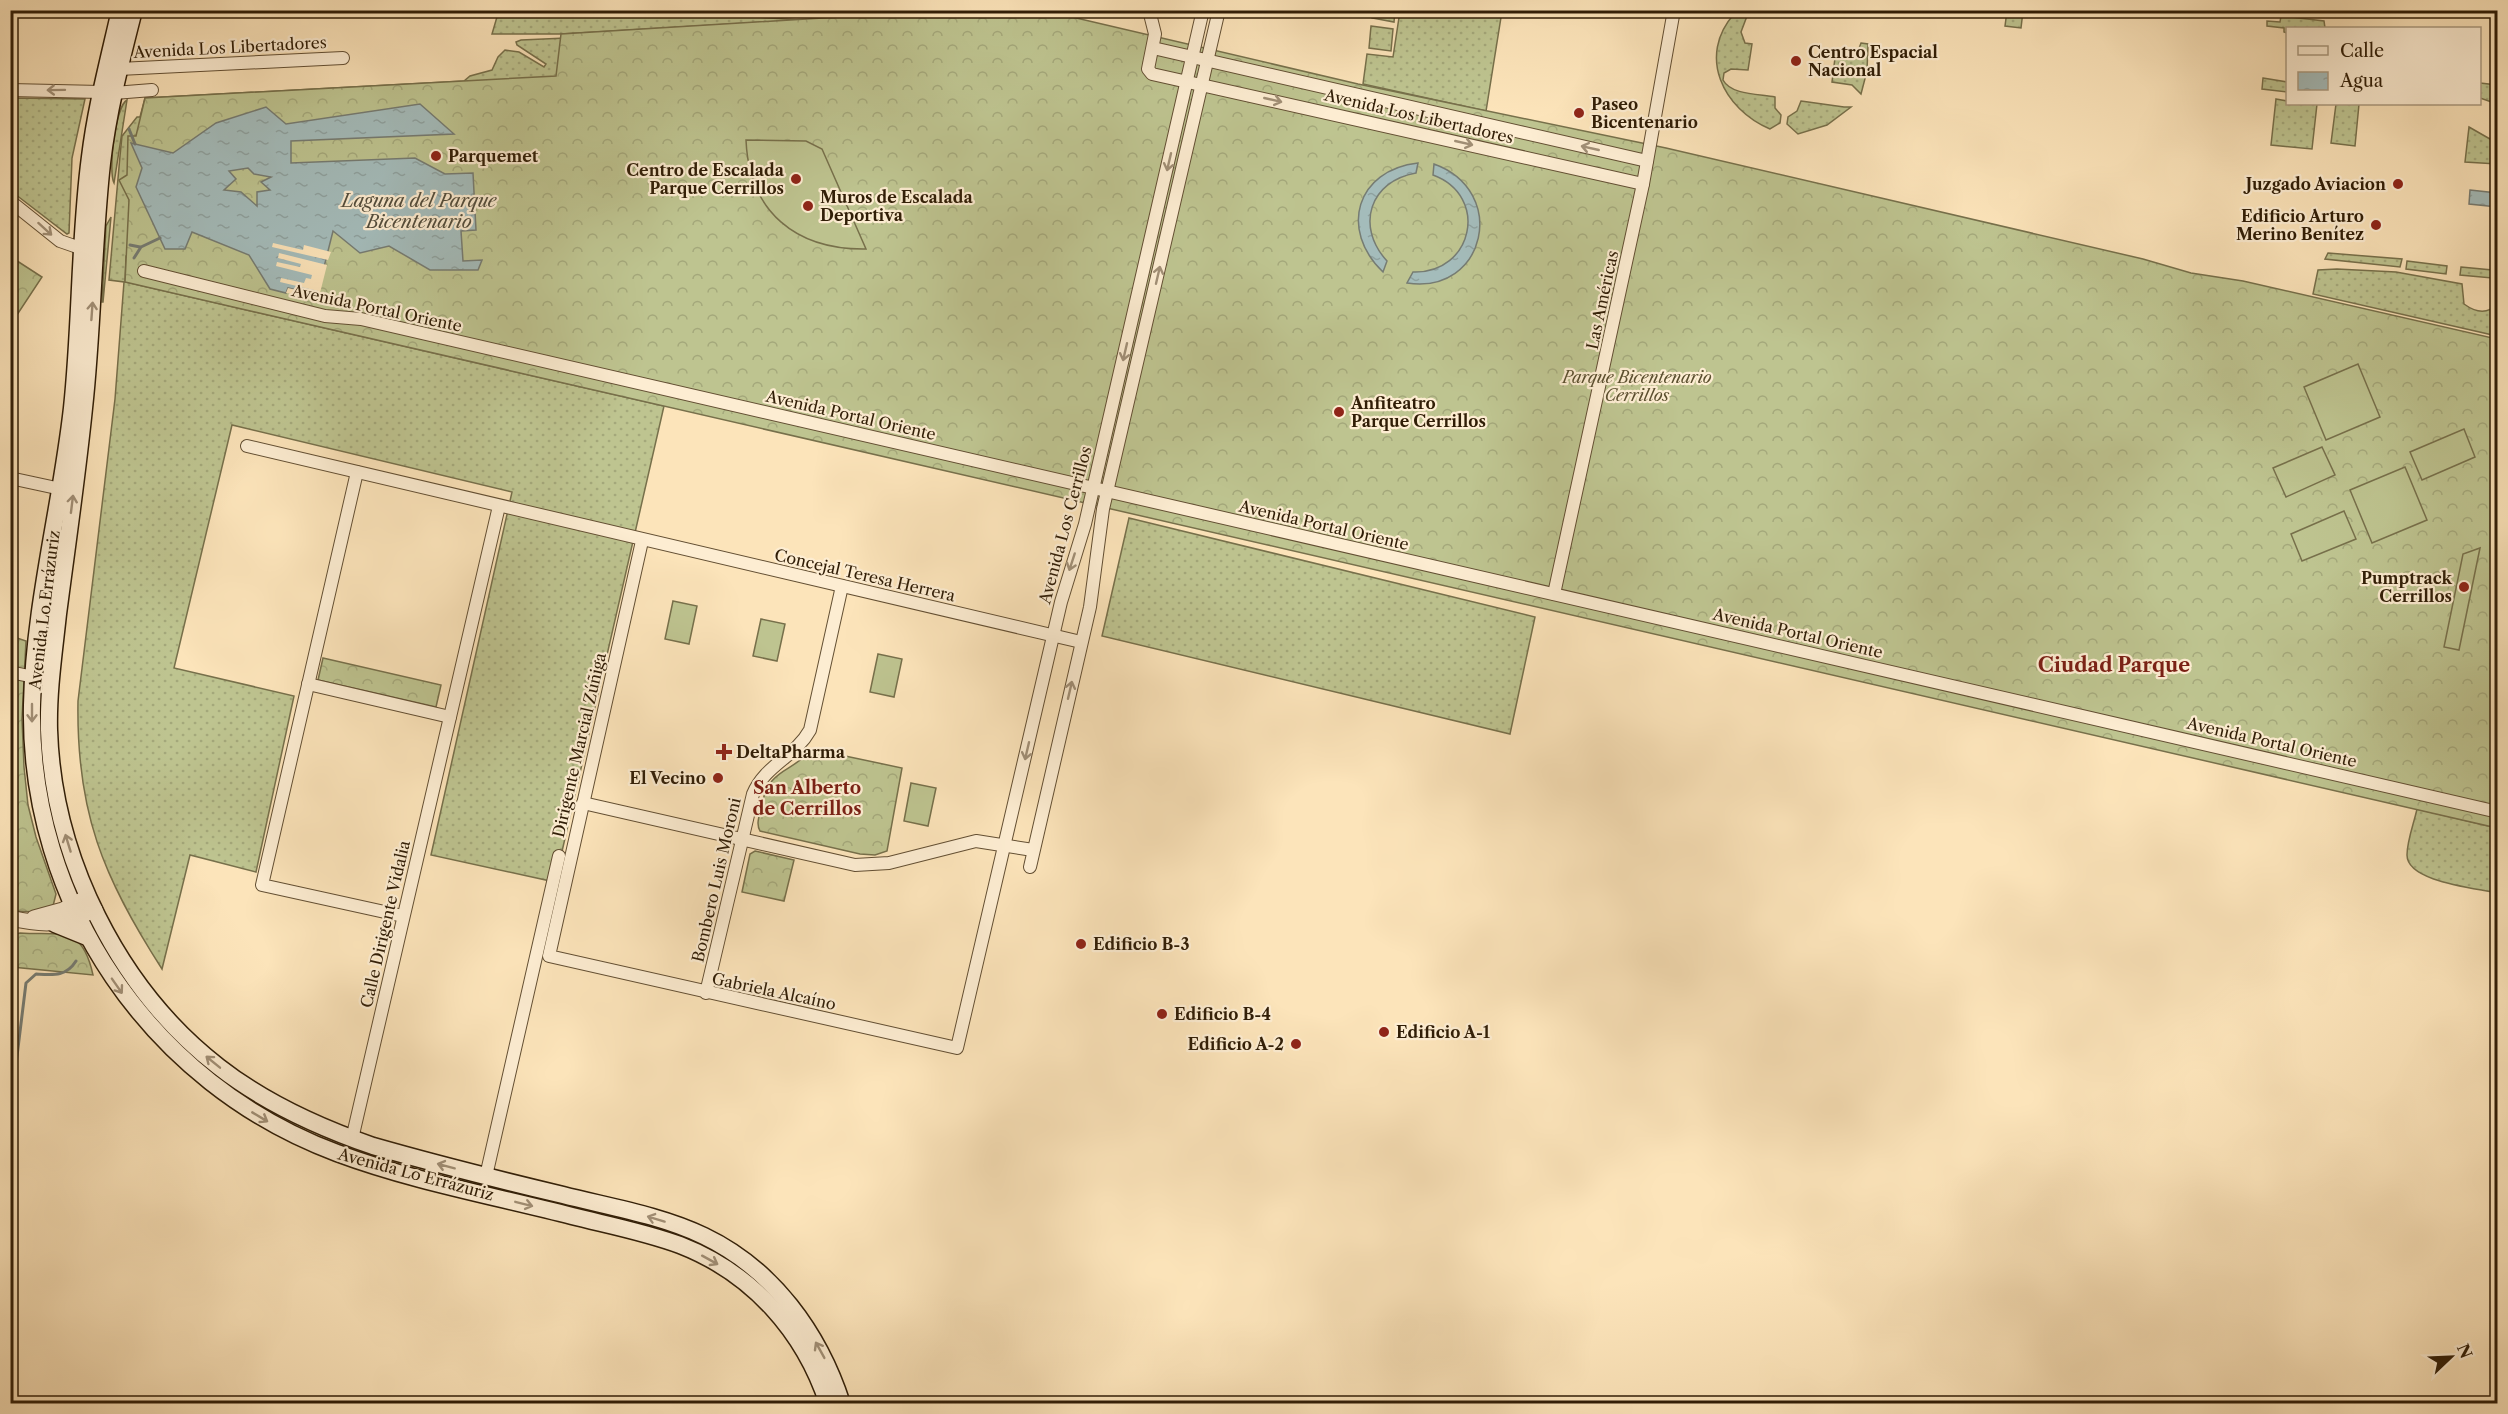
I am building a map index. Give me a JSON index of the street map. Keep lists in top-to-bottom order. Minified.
{"streets":{"main road":["Avenida Lo Errázuriz"],"street":["Avenida Los Libertadores","Las Américas","Avenida Portal Oriente","Avenida Los Cerrillos","Concejal Teresa Herrera","Dirigente Marcial Zúñiga","Bombero Luis Moroni","Calle Dirigente Vidalia","Gabriela Alcaíno"]},"crossings":[["Avenida Los Libertadores","Las Américas"],["Avenida Los Libertadores","Avenida Los Cerrillos"],["Avenida Los Libertadores","Avenida Lo Errázuriz"],["Las Américas","Avenida Portal Oriente"],["Avenida Portal Oriente","Avenida Los Cerrillos"],["Avenida Los Cerrillos","Concejal Teresa Herrera"],["Avenida Los Cerrillos","Gabriela Alcaíno"],["Concejal Teresa Herrera","Dirigente Marcial Zúñiga"],["Concejal Teresa Herrera","Bombero Luis Moroni"],["Concejal Teresa Herrera","Calle Dirigente Vidalia"],["Avenida Lo Errázuriz","Calle Dirigente Vidalia"],["Dirigente Marcial Zúñiga","Gabriela Alcaíno"],["Bombero Luis Moroni","Gabriela Alcaíno"]],"districts":["Ciudad Parque","San Alberto de Cerrillos"],"water":["Laguna del Parque Bicentenario"],"parks":["Parque Bicentenario Cerrillos"],"places":{"other":["Centro Espacial Nacional","Paseo Bicentenario","Parquemet","Centro de Escalada Parque Cerrillos","Juzgado Aviacion","Muros de Escalada Deportiva","Edificio Arturo Merino Benítez","Anfiteatro Parque Cerrillos","Pumptrack Cerrillos","El Vecino","Edificio B-3","Edificio B-4","Edificio A-1","Edificio A-2"],"health":["DeltaPharma"]},"legend":["Calle","Agua"],"north":"top right"}
